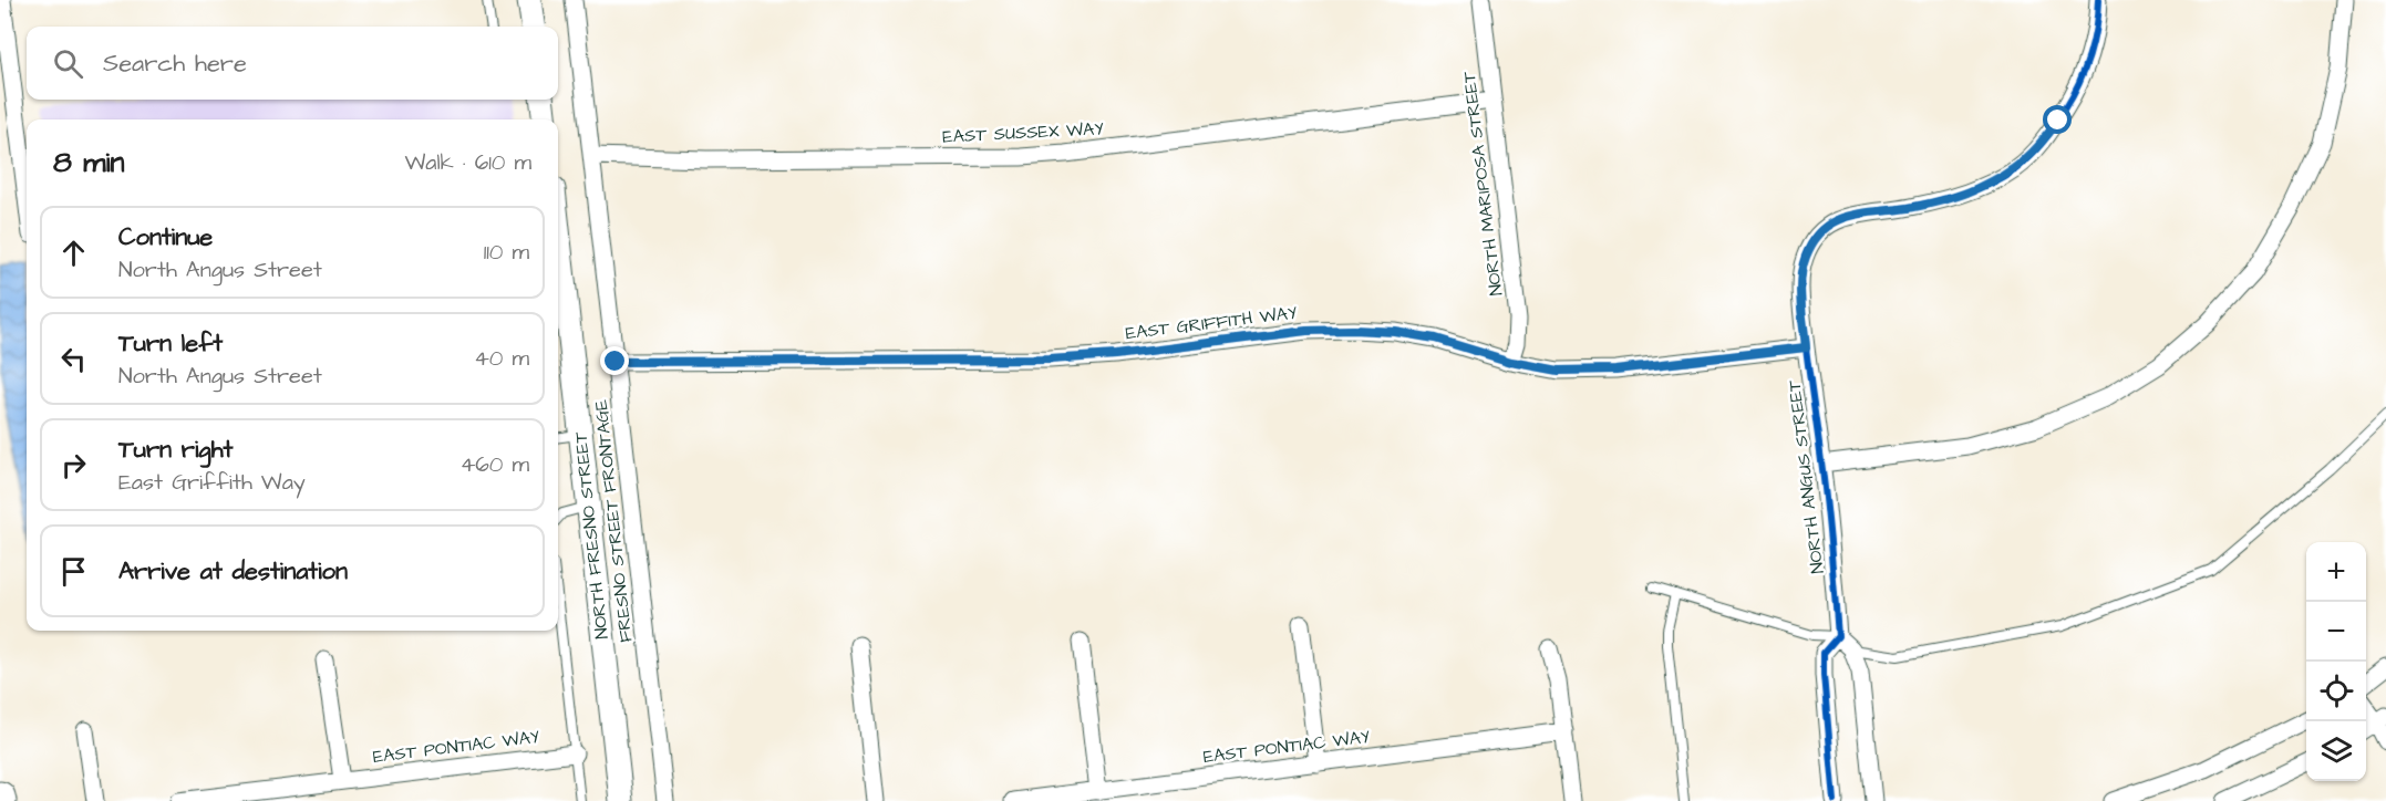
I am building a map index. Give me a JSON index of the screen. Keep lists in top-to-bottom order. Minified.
{"streets":{"main road":["NORTH FRESNO STREET"],"street":["EAST SUSSEX WAY","NORTH MARIPOSA STREET","EAST GRIFFITH WAY","NORTH ANGUS STREET","FRESNO STREET FRONTAGE","EAST PONTIAC WAY"]},"crossings":[["EAST SUSSEX WAY","NORTH MARIPOSA STREET"],["EAST SUSSEX WAY","FRESNO STREET FRONTAGE"],["NORTH MARIPOSA STREET","EAST GRIFFITH WAY"],["EAST GRIFFITH WAY","NORTH ANGUS STREET"],["EAST GRIFFITH WAY","FRESNO STREET FRONTAGE"]],"page":{"search":"Search here","heading":["8 min","Walk · 610 m"],"list":[["Continue","North Angus Street","110 m"],["Turn left","North Angus Street","40 m"],["Turn right","East Griffith Way","460 m"],"Arrive at destination"],"map_buttons":["+","−"]}}
